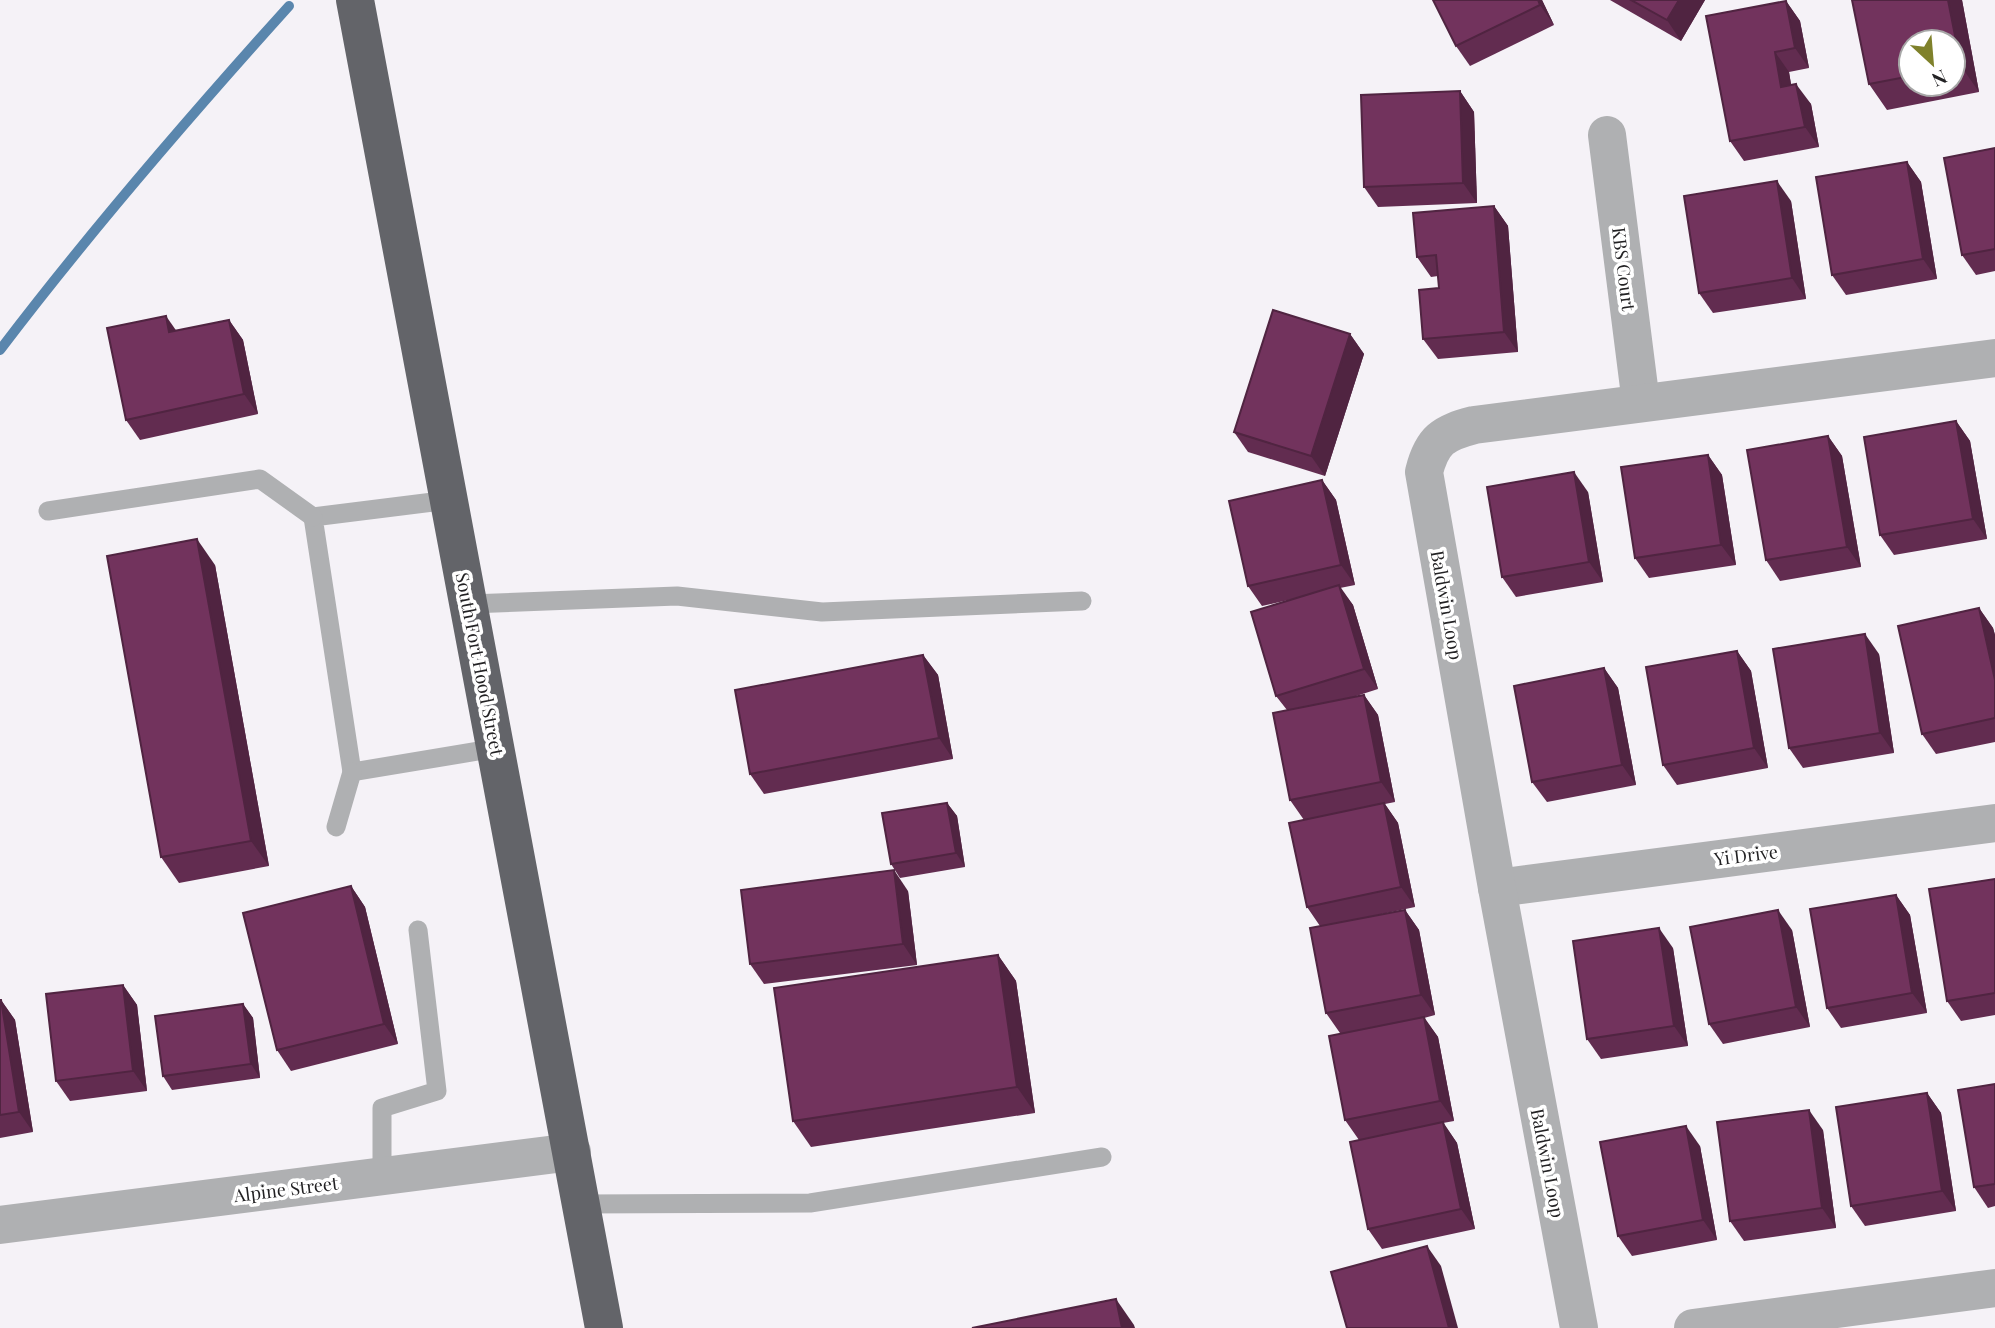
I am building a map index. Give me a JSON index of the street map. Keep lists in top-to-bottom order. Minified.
{"streets":{"highway":["South Fort Hood Street"],"street":["KBS Court","Baldwin Loop","Yi Drive","Alpine Street"]},"crossings":[["KBS Court","Baldwin Loop"],["Baldwin Loop","Yi Drive"],["South Fort Hood Street","Alpine Street"]],"north":"bottom right"}
